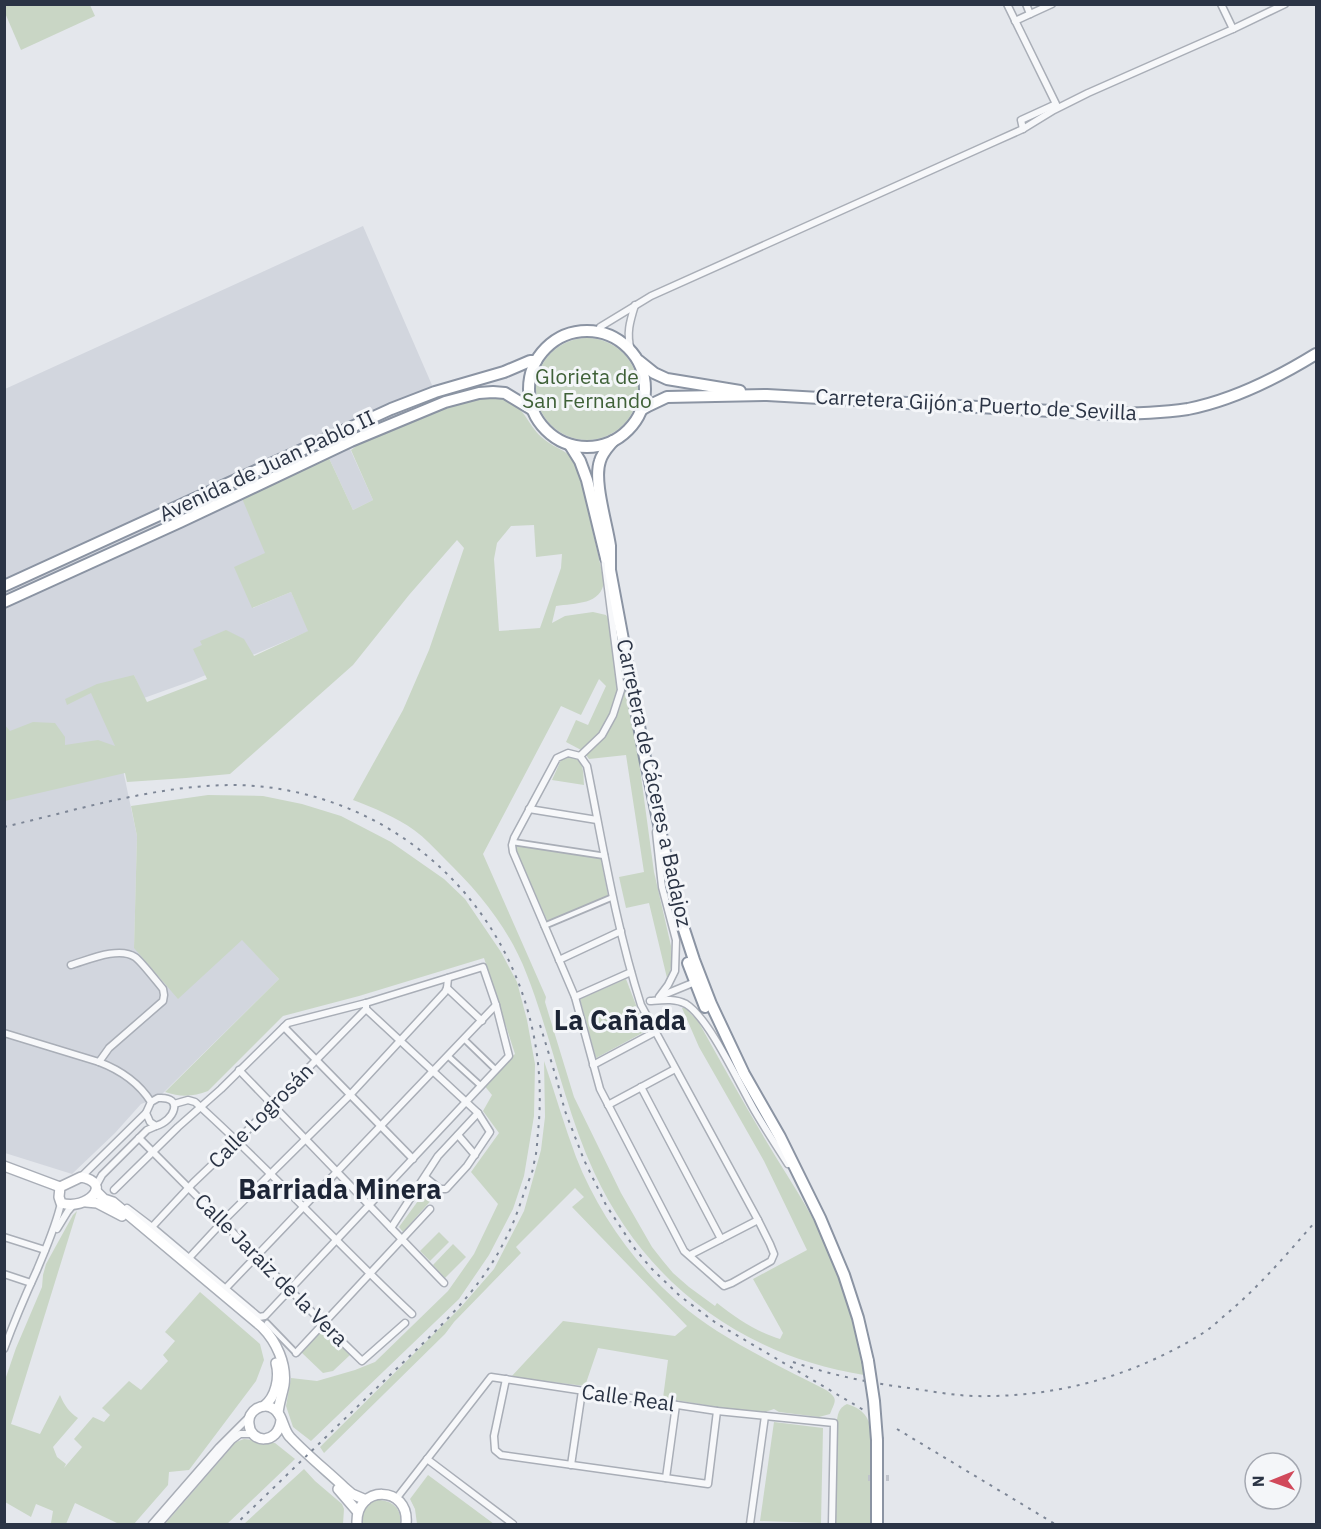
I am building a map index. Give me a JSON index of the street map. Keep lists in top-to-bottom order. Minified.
{"streets":{"highway":["Carretera Gijón a Puerto de Sevilla","Avenida de Juan Pablo II","Carretera de Cáceres a Badajoz"],"street":["Calle Logrosán","Calle Jaraiz de la Vera","Calle Real"]},"crossings":[["Carretera Gijón a Puerto de Sevilla","Avenida de Juan Pablo II"],["Calle Logrosán","Calle Jaraiz de la Vera"]],"districts":["La Cañada","Barriada Minera"],"parks":["Glorieta de San Fernando"],"north":"left"}
